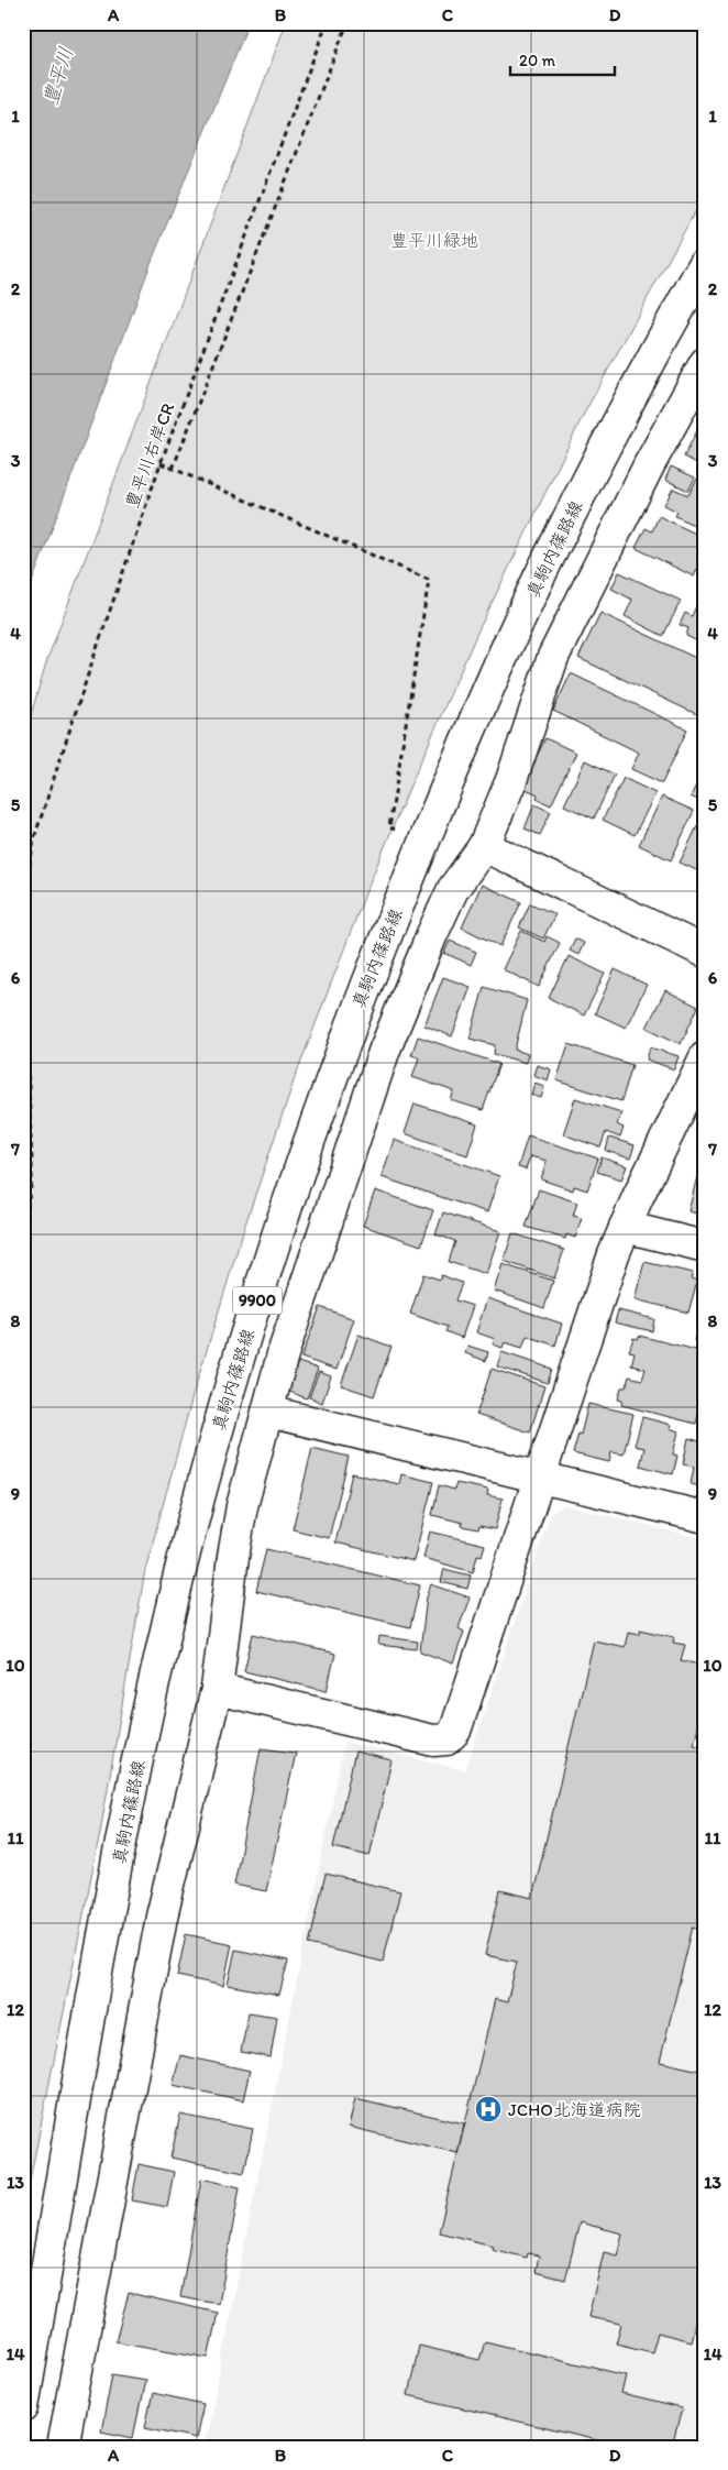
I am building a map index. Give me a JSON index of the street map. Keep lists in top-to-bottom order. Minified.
{"streets":{"street":["真駒内篠路線","9900"],"path":["豊平川右岸CR"]},"water":["豊平川"],"parks":["豊平川緑地"],"places":{"hospital":["JCHO北海道病院"]},"scale_bar":"20 m","grid":{"columns":["A","B","C","D"],"rows":["1","2","3","4","5","6","7","8","9","10","11","12","13","14"]}}
